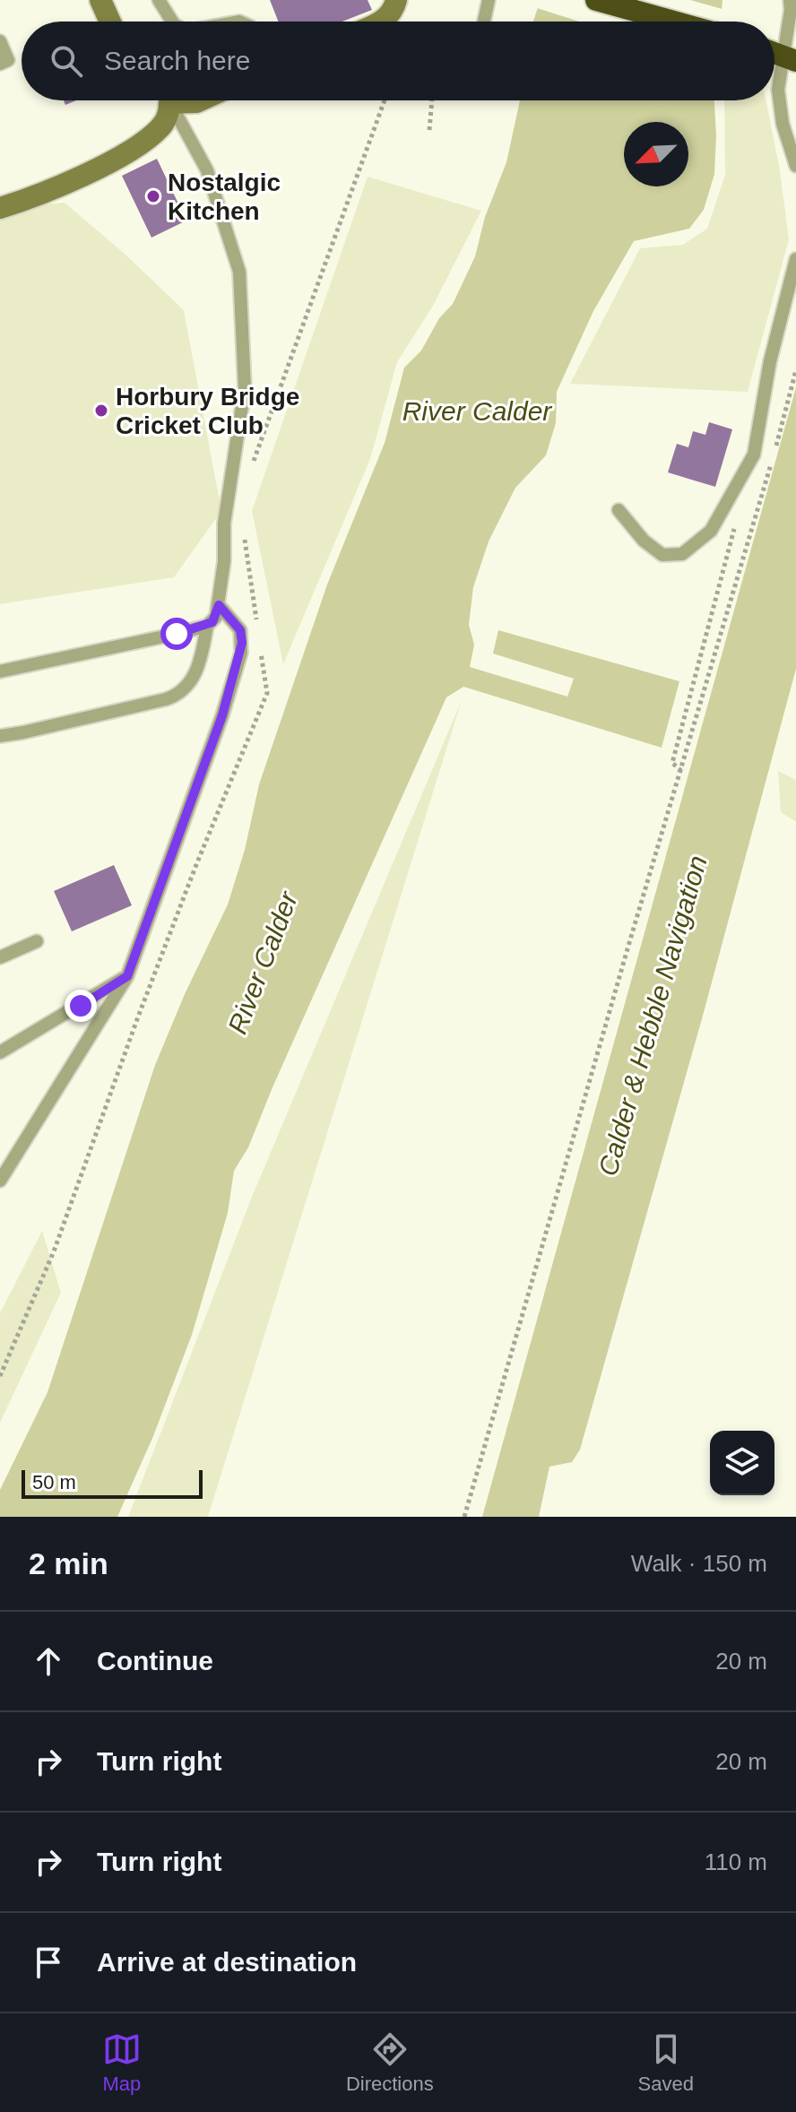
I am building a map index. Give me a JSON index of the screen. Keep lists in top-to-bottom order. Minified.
{"water":["River Calder","Calder & Hebble Navigation"],"places":["Nostalgic Kitchen","Horbury Bridge Cricket Club"],"scale_bar":"50 m","north":"bottom left","page":{"search":"Search here","scale":"50 m","heading":["2 min","Walk · 150 m"],"list":[["Continue","20 m"],["Turn right","20 m"],["Turn right","110 m"],"Arrive at destination"],"nav":["Map","Directions","Saved"]}}
